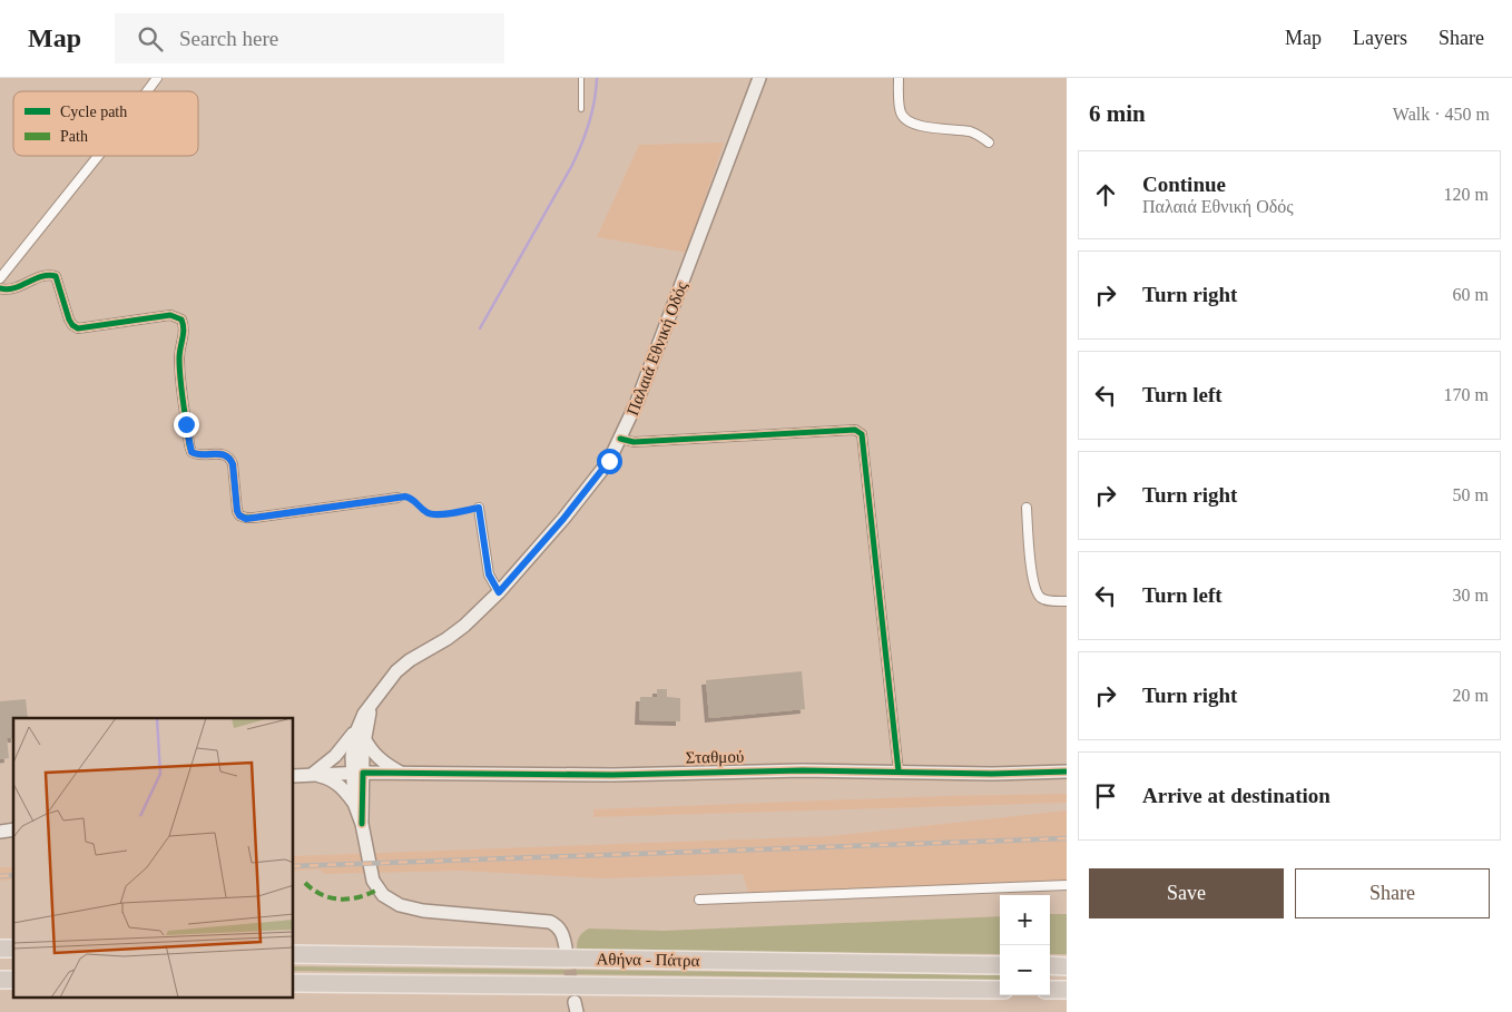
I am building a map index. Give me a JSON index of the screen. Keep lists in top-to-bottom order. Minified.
{"streets":{"highway":["Αθήνα - Πάτρα"],"main road":["Παλαιά Εθνική Οδός","Σταθμού"]},"crossings":[["Παλαιά Εθνική Οδός","Σταθμού"]],"legend":["Cycle path","Path"],"page":{"header":"Map","search":"Search here","nav":["Map","Layers","Share"],"heading":["6 min","Walk · 450 m"],"list":[["Continue","Παλαιά Εθνική Οδός","120 m"],["Turn right","60 m"],["Turn left","170 m"],["Turn right","50 m"],["Turn left","30 m"],["Turn right","20 m"],"Arrive at destination"],"buttons":["Save","Share"],"map_buttons":["+","−"]}}
